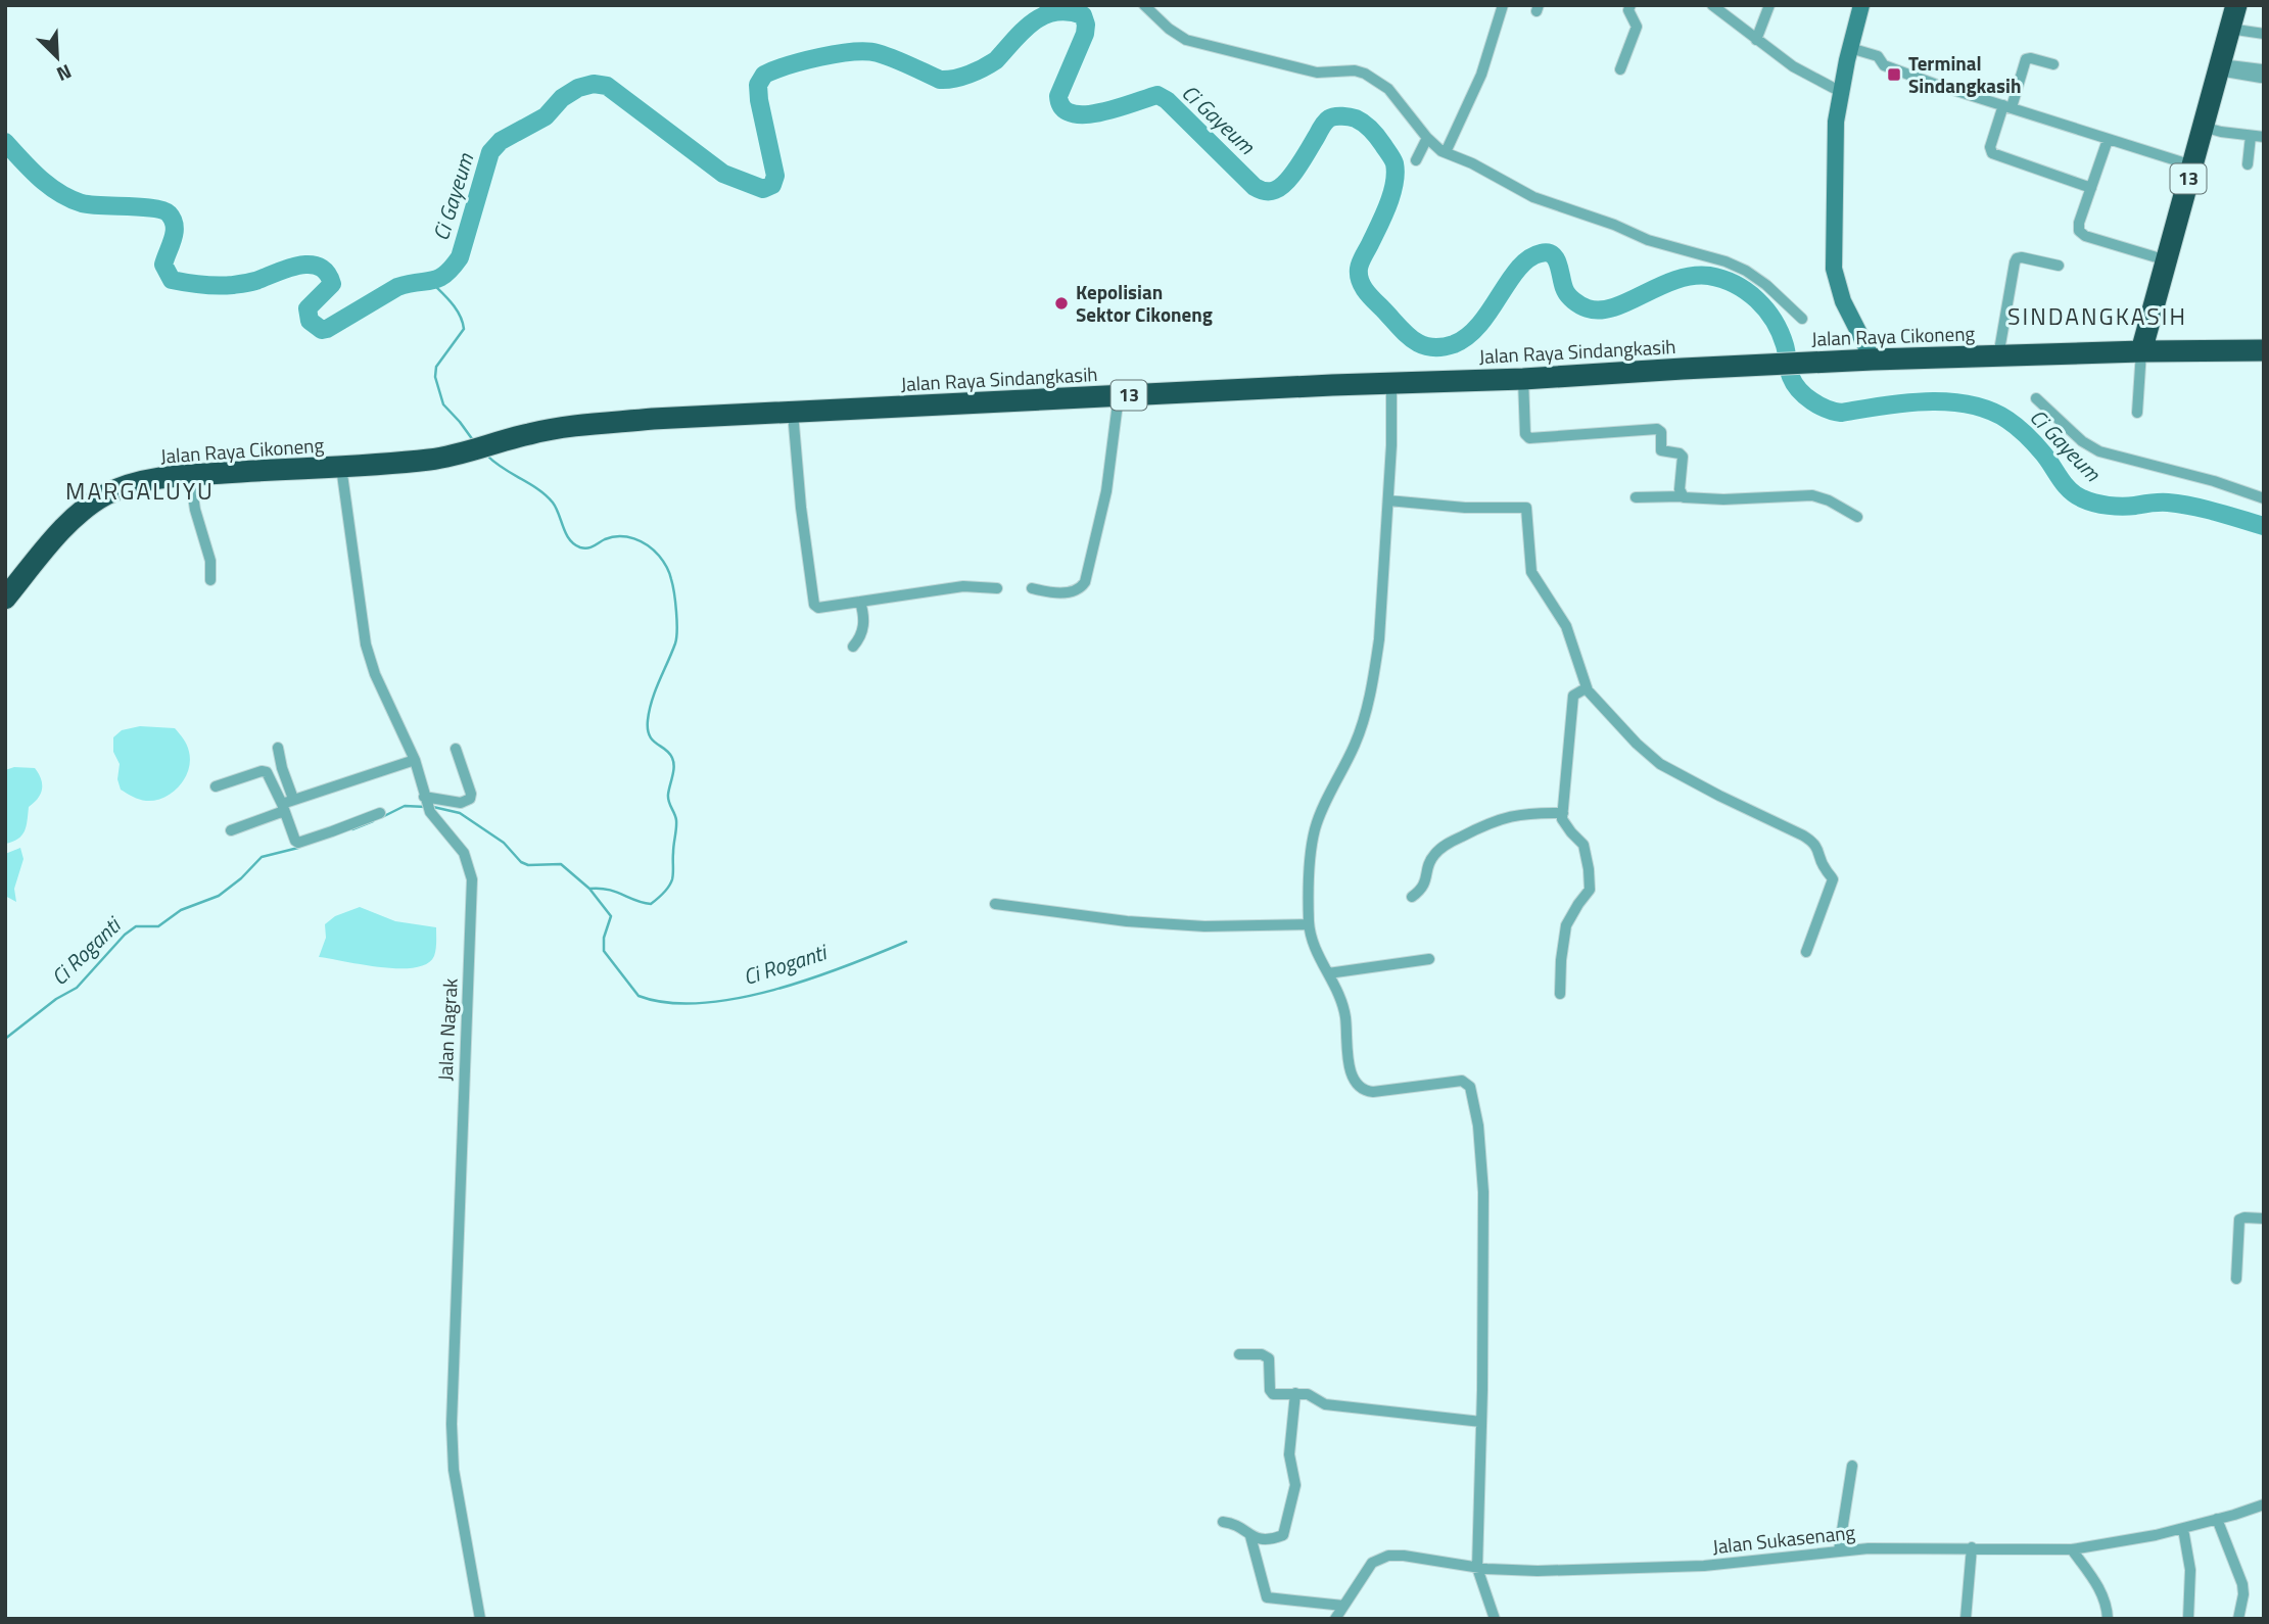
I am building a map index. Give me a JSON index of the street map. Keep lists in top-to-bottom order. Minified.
{"streets":{"highway":["13","Jalan Raya Cikoneng","Jalan Raya Sindangkasih"],"street":["Jalan Nagrak","Jalan Sukasenang"]},"crossings":[["13","Jalan Raya Cikoneng"],["Jalan Raya Cikoneng","Jalan Raya Sindangkasih"],["Jalan Raya Cikoneng","Jalan Nagrak"]],"districts":["SINDANGKASIH","MARGALUYU"],"water":["Ci Gayeum","Ci Roganti"],"places":{"transit":["Terminal Sindangkasih"],"other":["Kepolisian Sektor Cikoneng"]},"north":"bottom right"}
